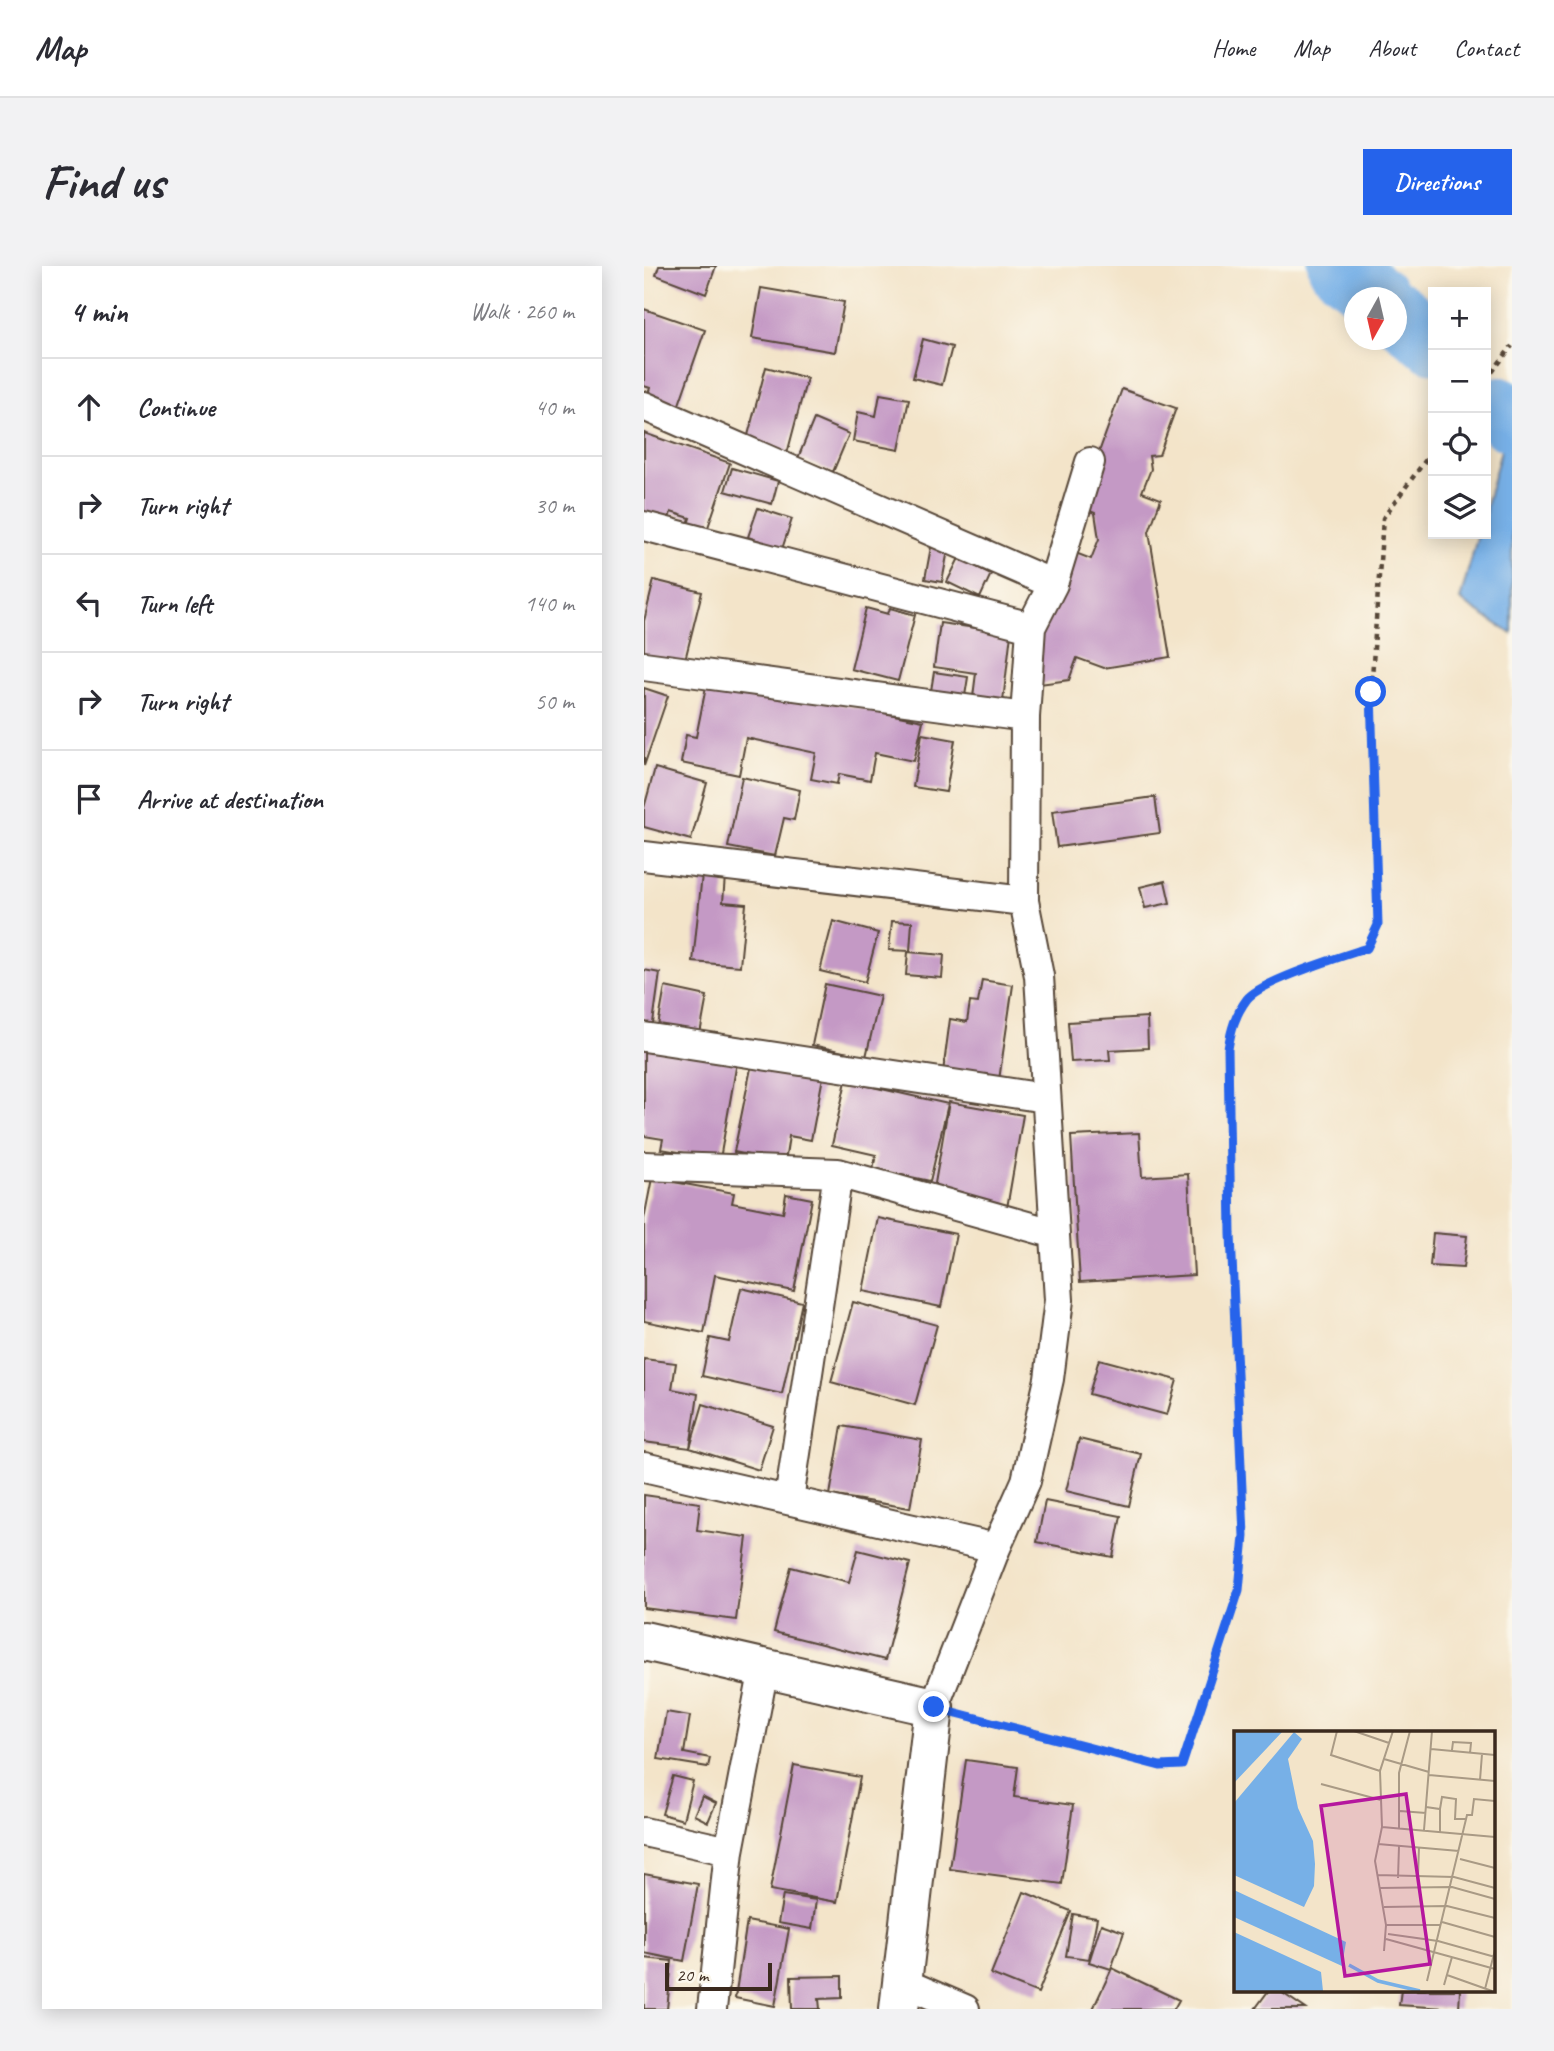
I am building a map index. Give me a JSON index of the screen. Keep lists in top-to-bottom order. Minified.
{"scale_bar":"20 m","north":"bottom","page":{"header":"Map","nav":["Home","Map","About","Contact"],"buttons":"Directions","title":"Find us","heading":["4 min","Walk · 260 m"],"map_buttons":["+","−"],"list":[["Continue","40 m"],["Turn right","30 m"],["Turn left","140 m"],["Turn right","50 m"],"Arrive at destination"],"scale":"20 m"}}
